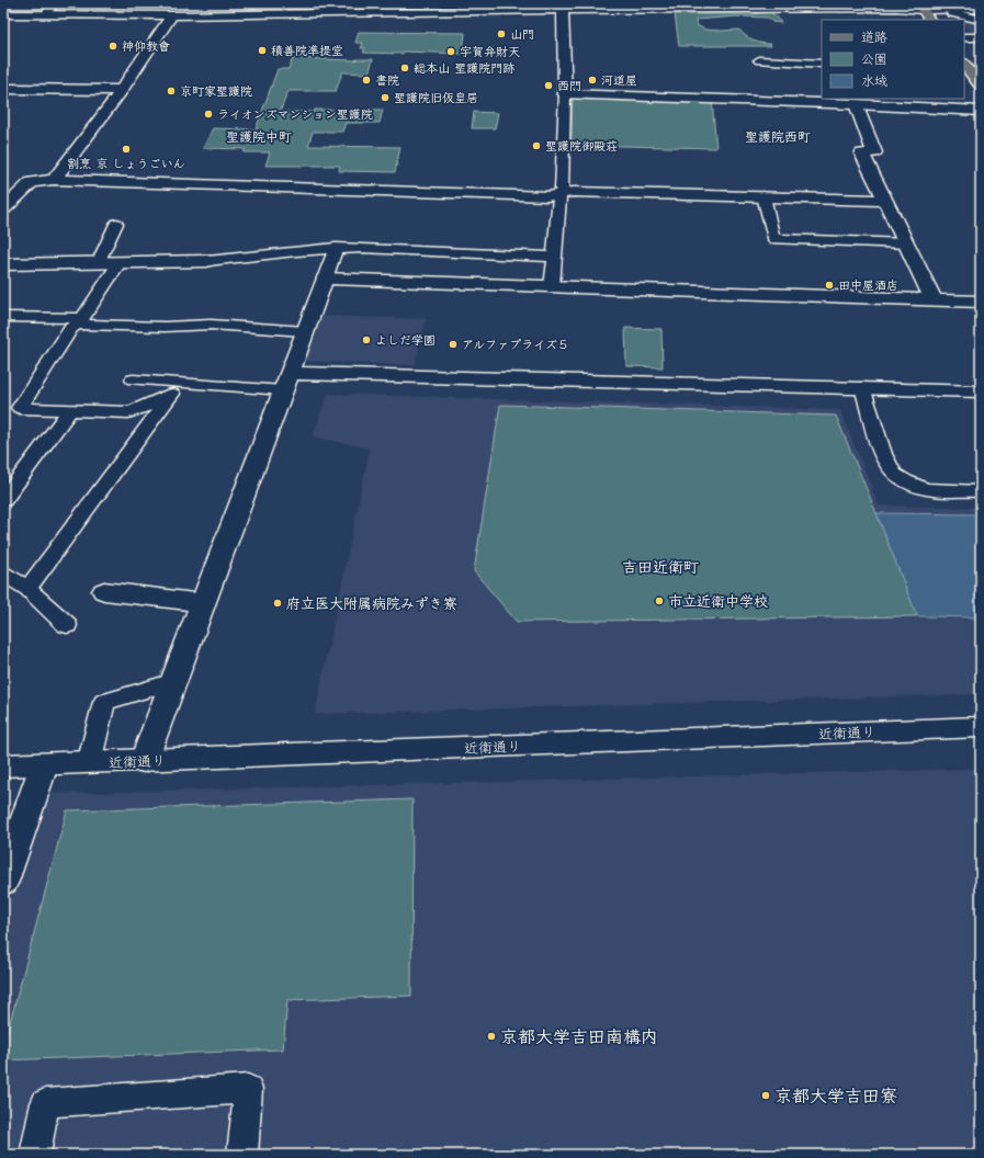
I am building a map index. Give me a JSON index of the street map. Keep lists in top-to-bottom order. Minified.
{"streets":{"street":["近衛通り"]},"districts":["聖護院中町","聖護院西町","吉田近衛町"],"places":["山門","神仰教會","積善院凖提堂","宇賀弁財天","総本山 聖護院門跡","書院","河道屋","西門","京町家聖護院","聖護院旧仮皇居","ライオンズマンション聖護院","聖護院御殿荘","割烹 京 しょうごいん","田中屋酒店","よしだ学園","アルファプライズ５","市立近衛中学校","府立医大附属病院みずき寮","京都大学吉田南構内","京都大学吉田寮"],"legend":["道路","公園","水域"]}
